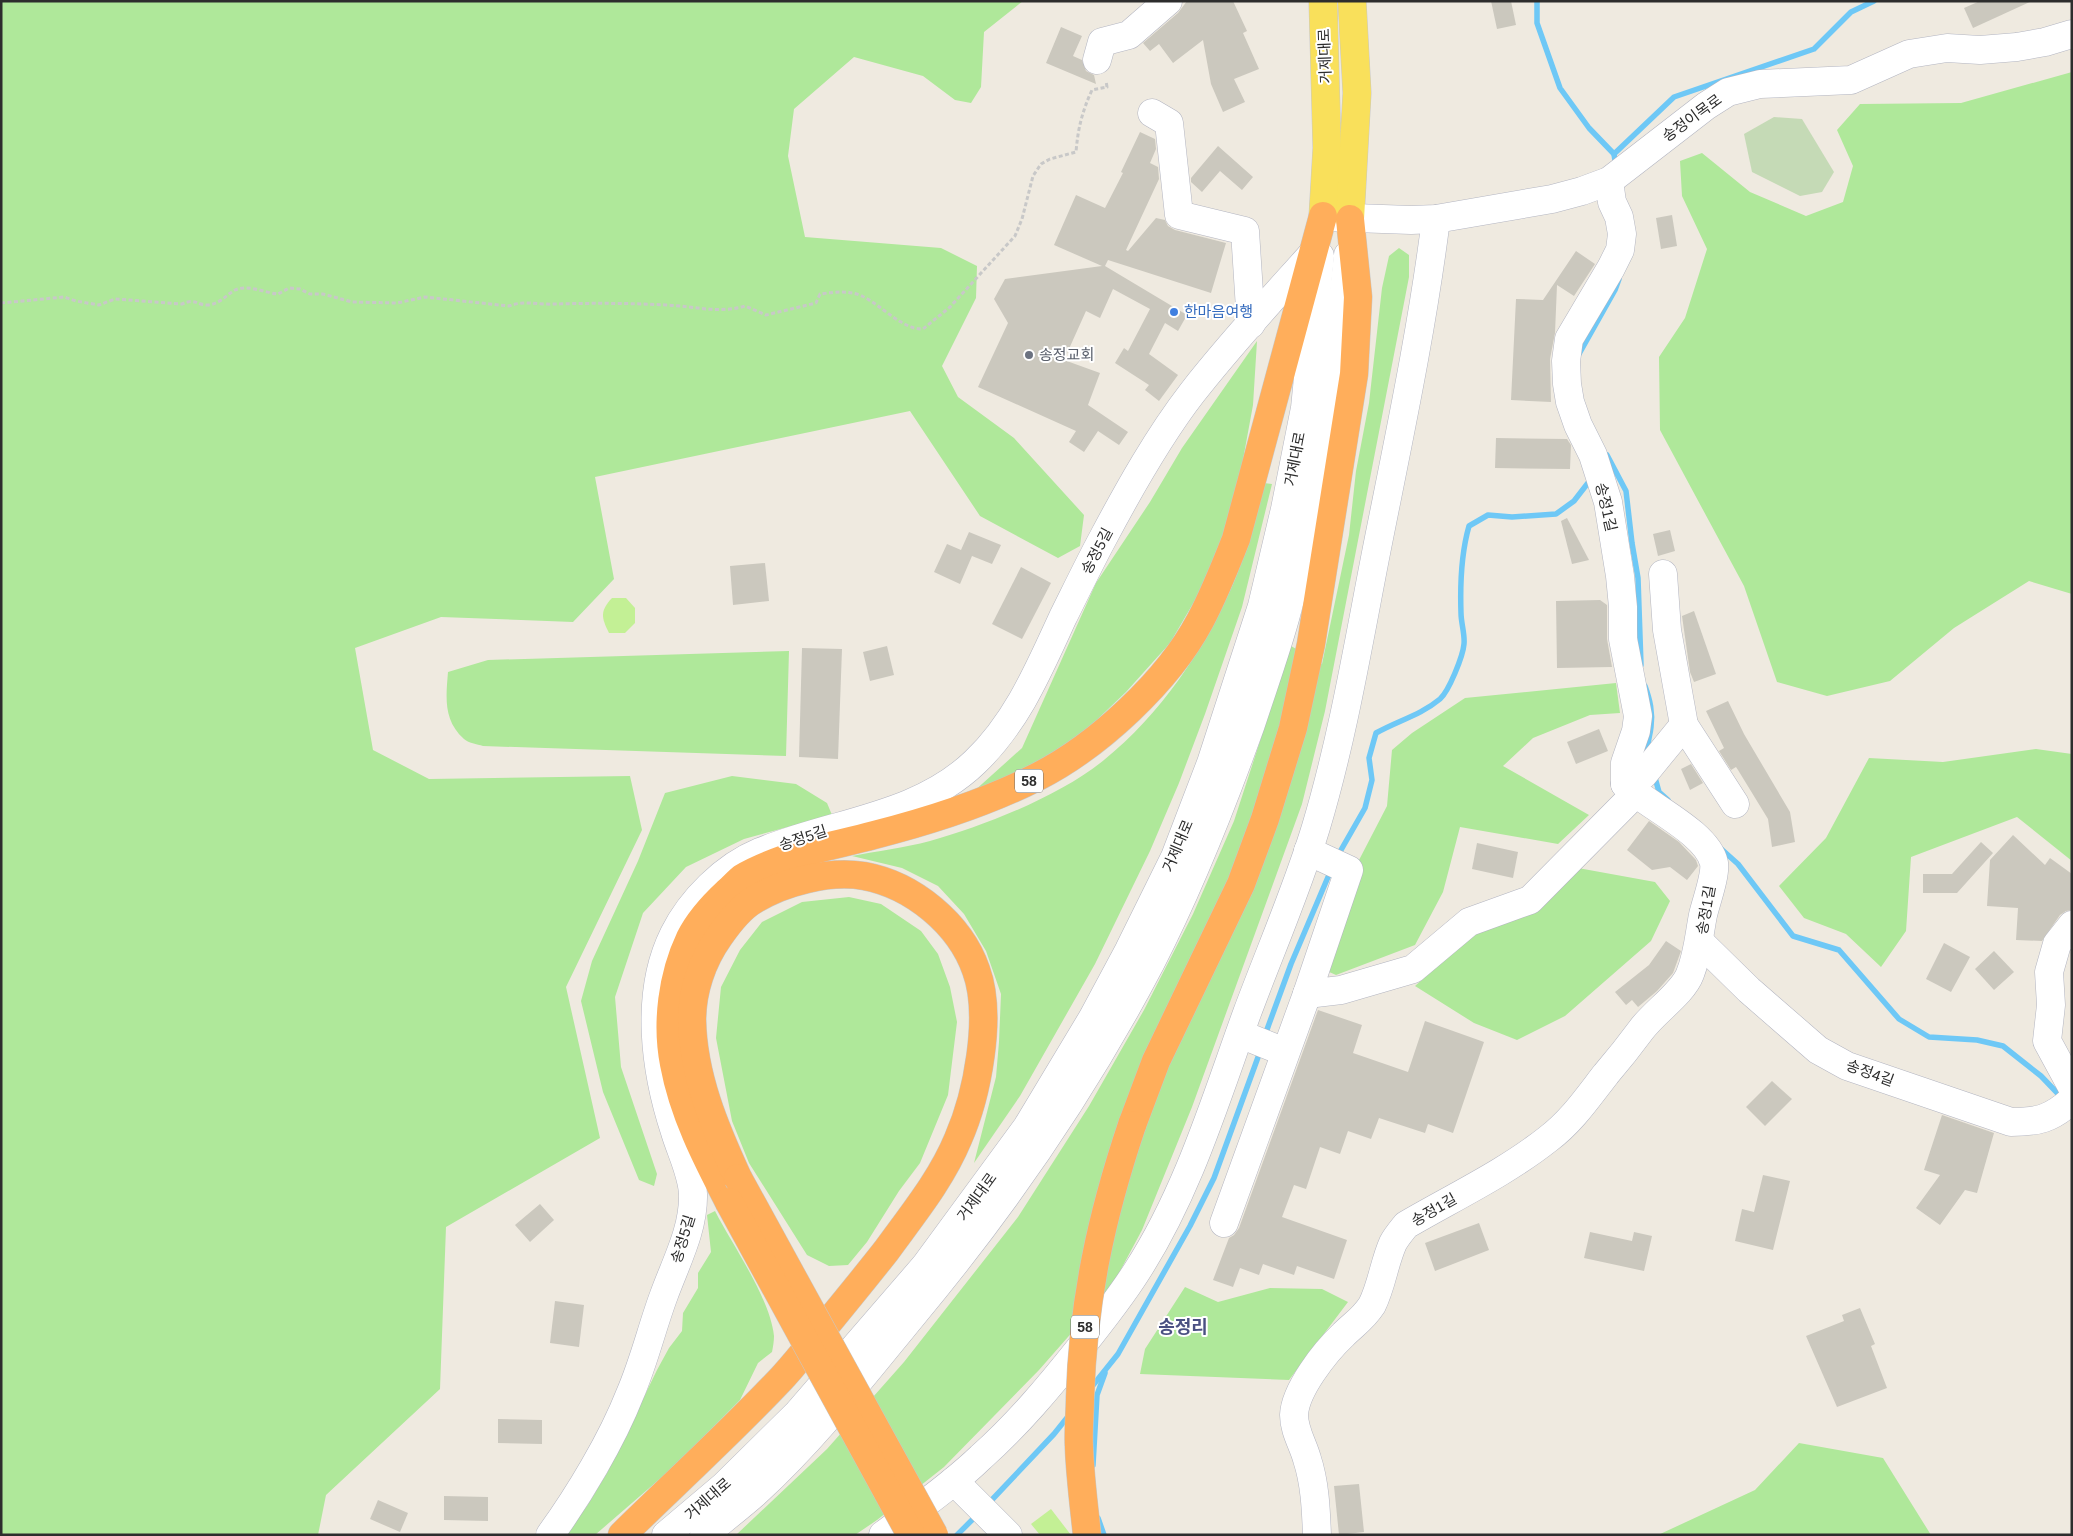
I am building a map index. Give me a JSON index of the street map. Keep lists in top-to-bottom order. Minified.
{"streets":{"highway":["58"],"main road":["거제대로"],"street":["송정이목로","송정1길","송정5길","송정4길"]},"crossings":[["거제대로","송정이목로"],["거제대로","58"],["송정이목로","송정1길"],["송정이목로","58"],["송정1길","송정4길"],["송정5길","58"]],"districts":["송정리"],"places":["한마음여행","송정교회"]}
